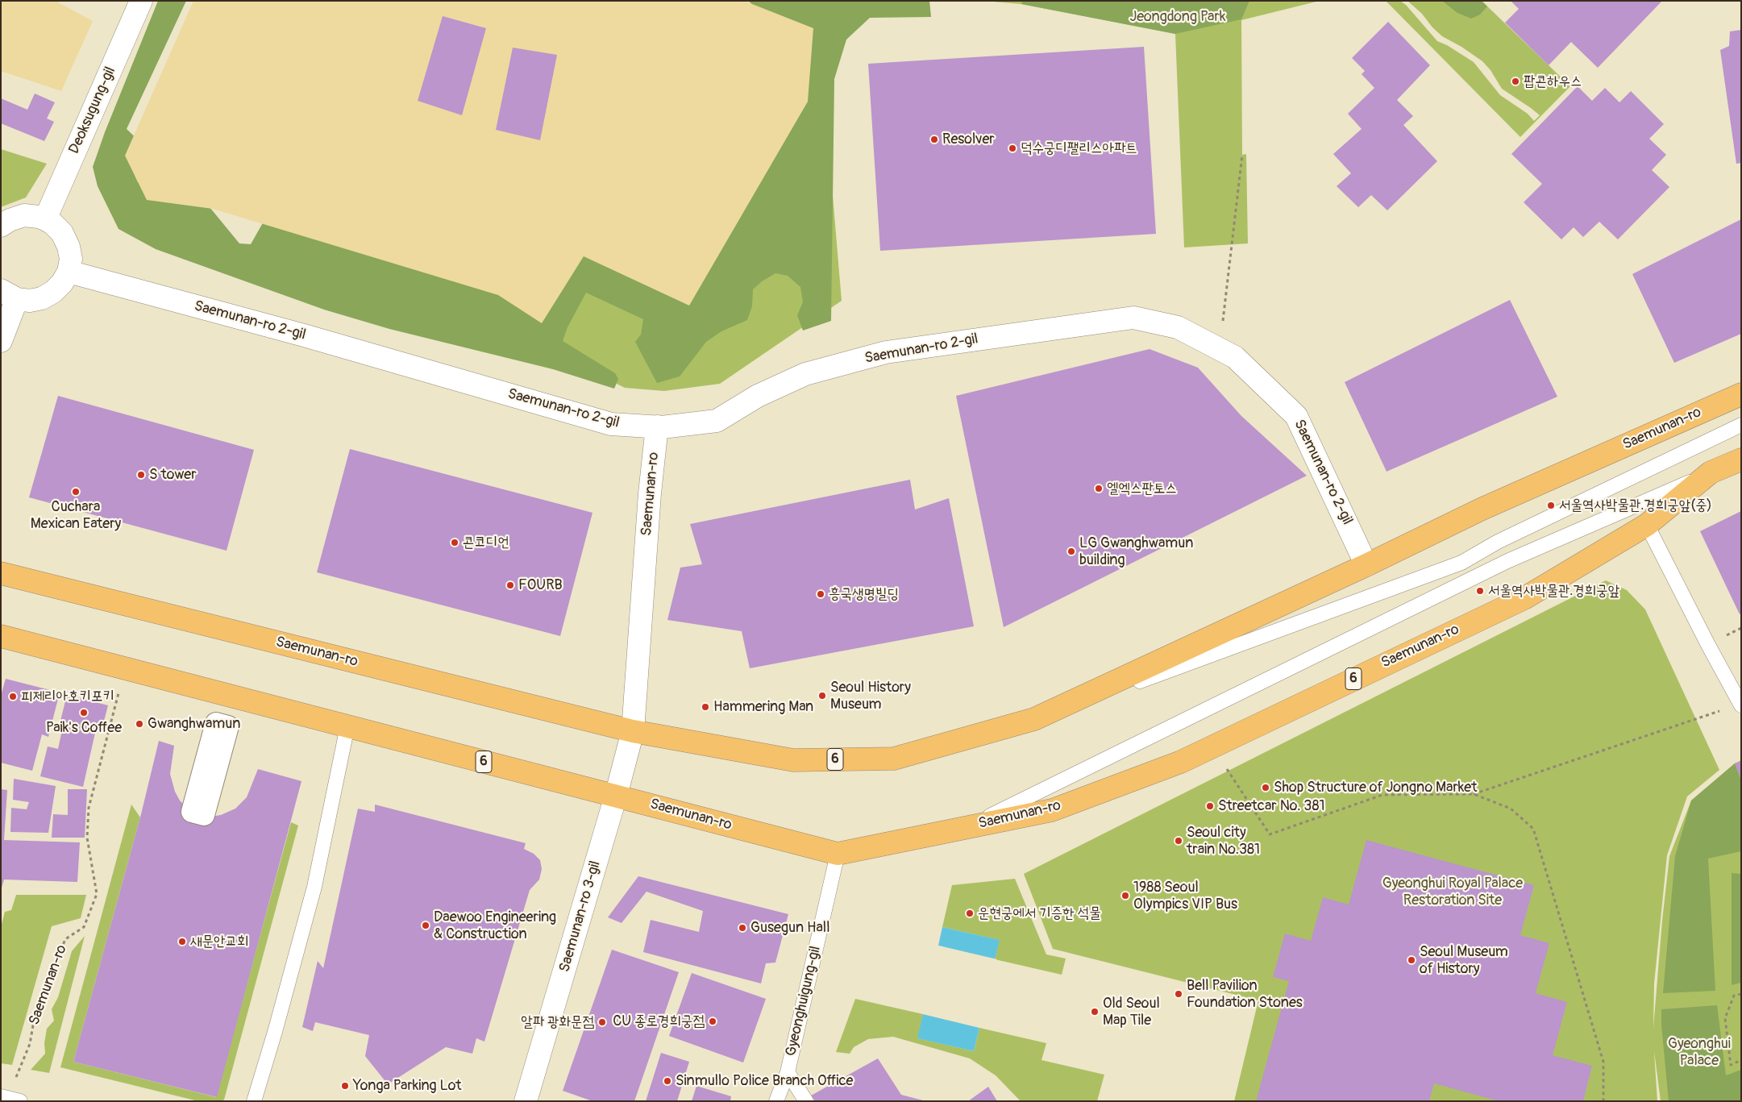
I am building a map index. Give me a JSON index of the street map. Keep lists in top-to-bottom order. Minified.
{"streets":{"main road":["Saemunan-ro","6"],"street":["Deoksugung-gil","Saemunan-ro 2-gil","Saemunan-ro 3-gil"],"lane":["Gyeonghuigung-gil"]},"crossings":[["Saemunan-ro 2-gil","Saemunan-ro"],["Saemunan-ro","Saemunan-ro 3-gil"],["Saemunan-ro","Gyeonghuigung-gil"]],"parks":["Jeongdong Park","Gyeonghui Royal Palace Restoration Site","Gyeonghui Palace"],"places":["팝콘하우스","Resolver","덕수궁디팰리스아파트","S tower","엘엑스판토스","Cuchara Mexican Eatery","서울역사박물관.경희궁앞(중)","콘코디언","LG Gwanghwamun building","FOURB","서울역사박물관.경희궁앞","흥국생명빌딩","Seoul History Museum","피제리아호키포키","Hammering Man","Paik's Coffee","Gwanghwamun","Shop Structure of Jongno Market","Streetcar No. 381","Seoul city train No.381","1988 Seoul Olympics VIP Bus","운현궁에서 기증한 석물","Daewoo Engineering & Construction","Gusegun Hall","새문안교회","Seoul Museum of History","Bell Pavilion Foundation Stones","Old Seoul Map Tile","CU 종로경희궁점","알파 광화문점","Sinmullo Police Branch Office","Yonga Parking Lot"]}
